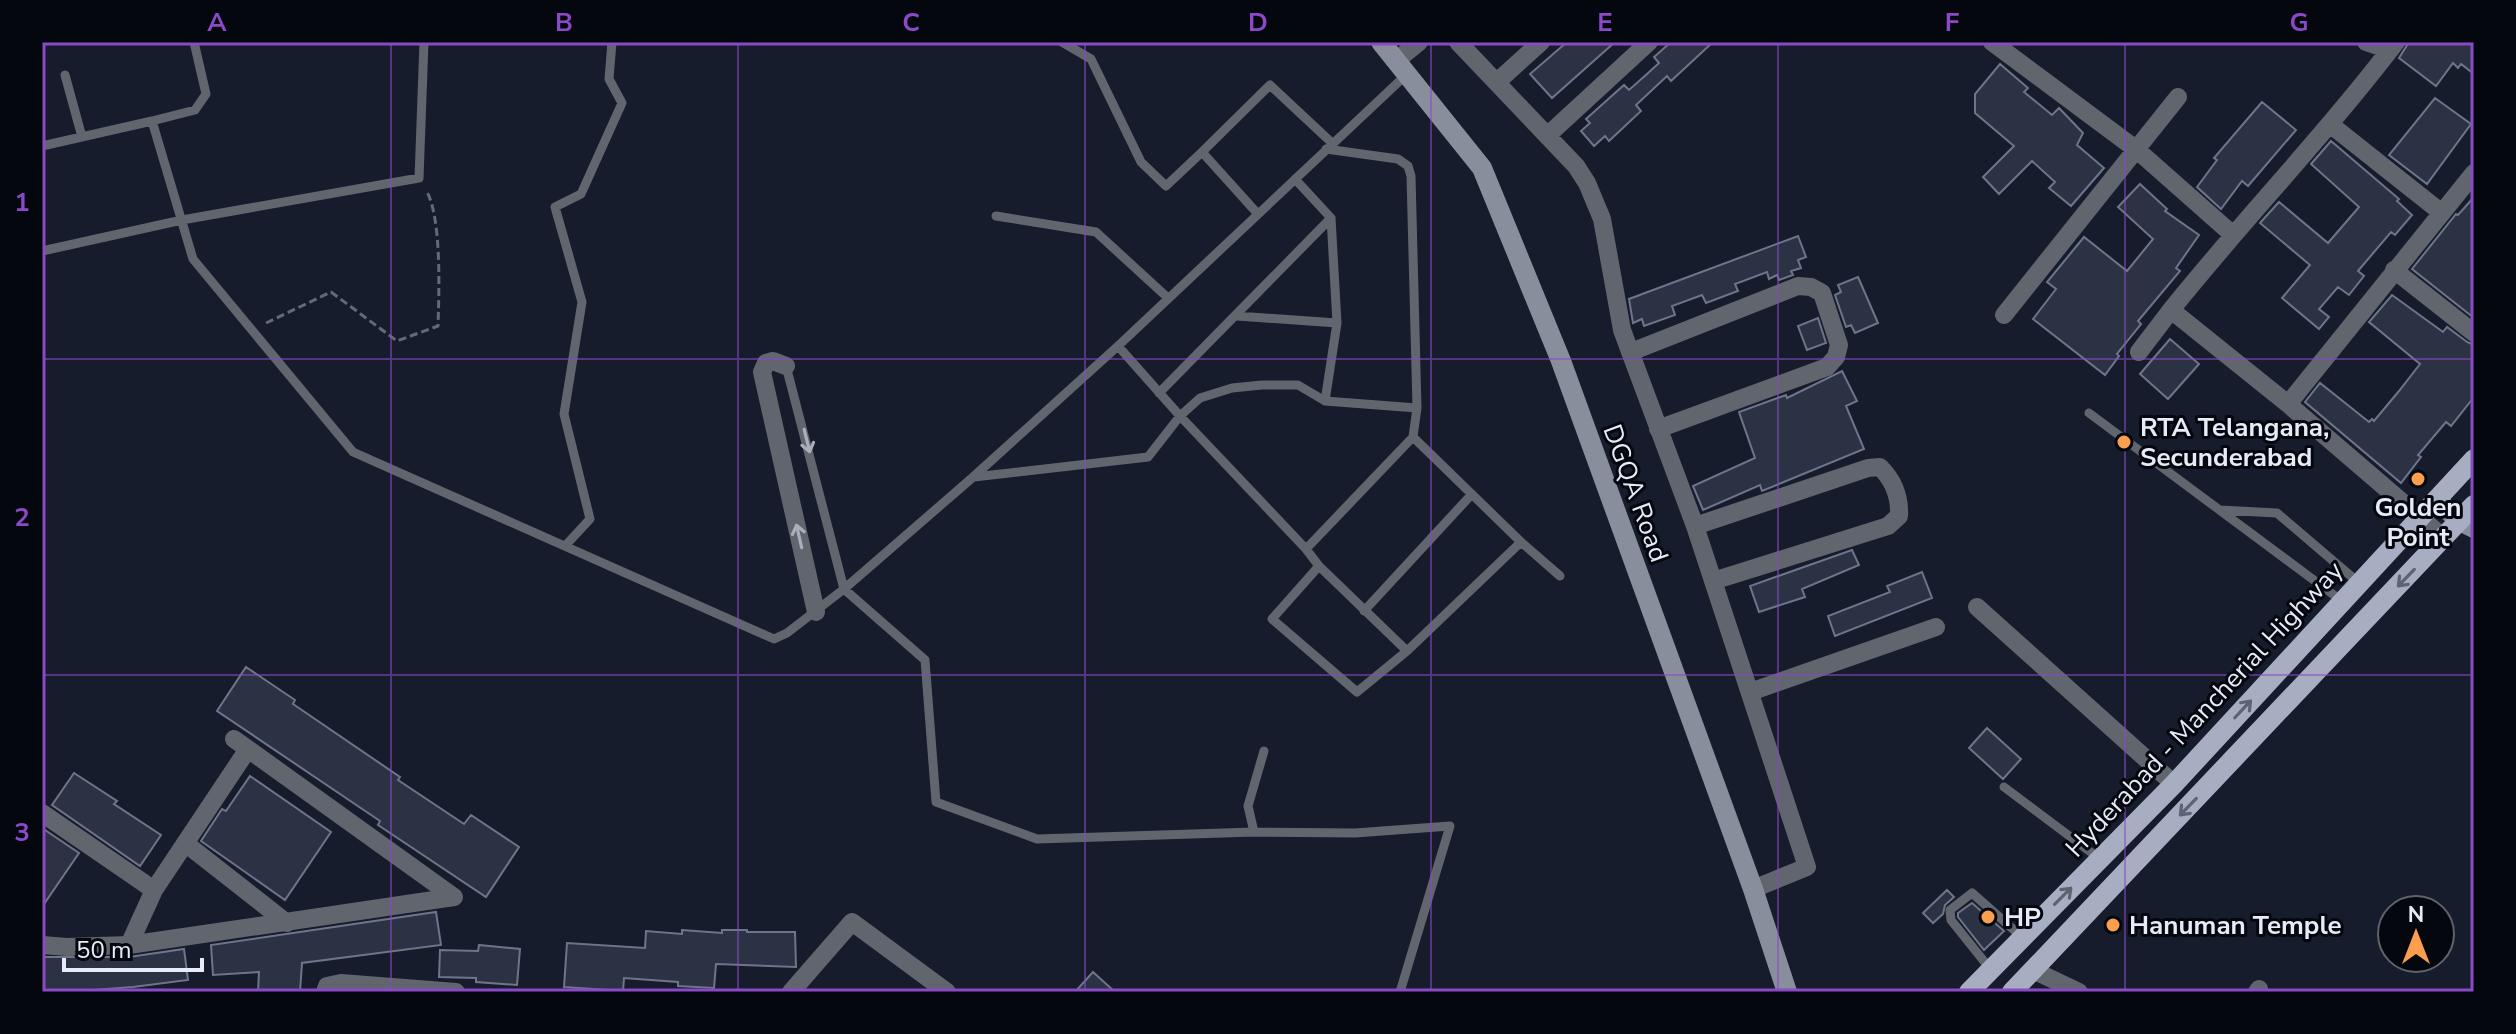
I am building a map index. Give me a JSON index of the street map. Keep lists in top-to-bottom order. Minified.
{"streets":{"main road":["DGQA Road","Hyderabad - Mancherial Highway"]},"places":["RTA Telangana, Secunderabad","Golden Point","HP","Hanuman Temple"],"scale_bar":"50 m","north":"top","grid":{"columns":["A","B","C","D","E","F","G"],"rows":["1","2","3"]}}
